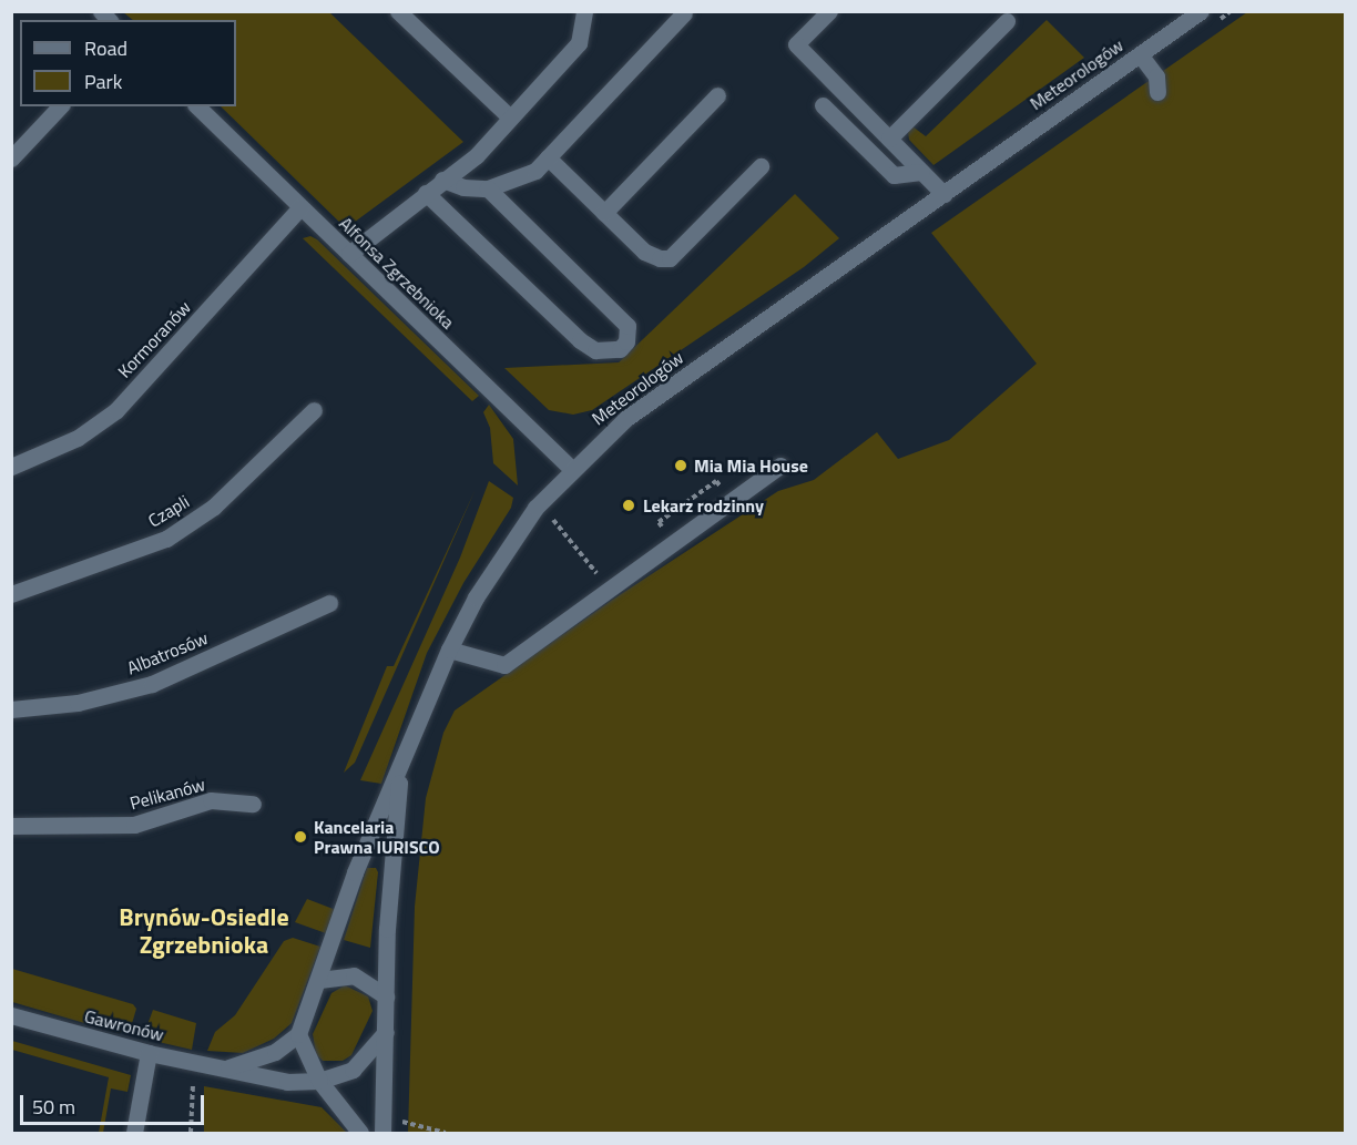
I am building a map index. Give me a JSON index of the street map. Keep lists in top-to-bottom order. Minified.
{"streets":{"street":["Meteorologów","Alfonsa Zgrzebnioka","Kormoranów","Czapli","Albatrosów","Pelikanów","Gawronów"]},"crossings":[["Meteorologów","Alfonsa Zgrzebnioka"],["Meteorologów","Gawronów"],["Alfonsa Zgrzebnioka","Kormoranów"]],"districts":["Brynów-Osiedle Zgrzebnioka"],"places":["Mia Mia House","Lekarz rodzinny","Kancelaria Prawna IURISCO"],"legend":["Road","Park"],"scale_bar":"50 m"}
